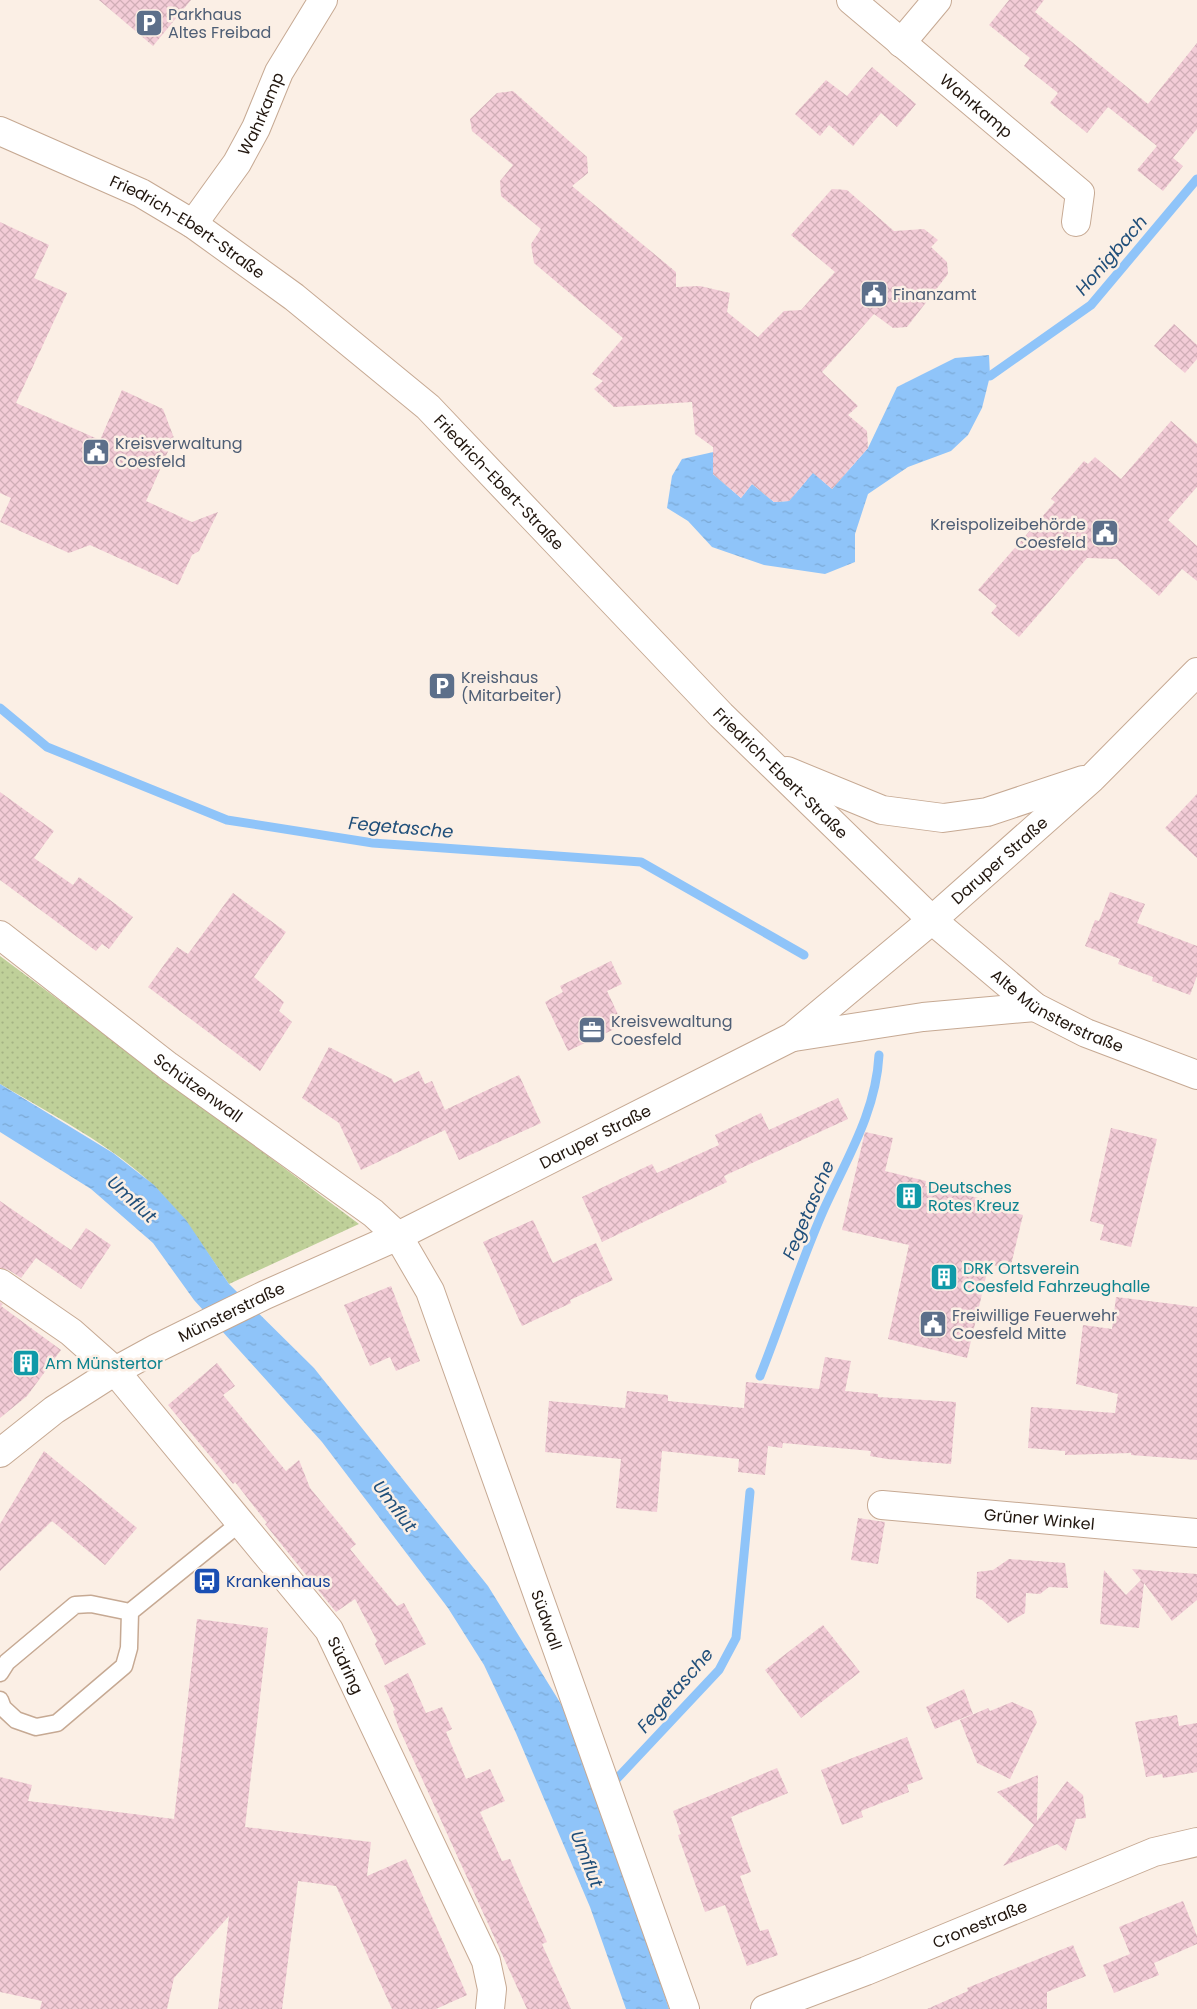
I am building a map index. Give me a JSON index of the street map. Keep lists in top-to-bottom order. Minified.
{"streets":{"street":["Wahrkamp","Friedrich-Ebert-Straße","Daruper Straße","Alte Münsterstraße","Schützenwall","Münsterstraße","Grüner Winkel","Südwall","Südring","Cronestraße"]},"crossings":[["Wahrkamp","Friedrich-Ebert-Straße"],["Friedrich-Ebert-Straße","Daruper Straße"],["Friedrich-Ebert-Straße","Alte Münsterstraße"],["Daruper Straße","Alte Münsterstraße"],["Daruper Straße","Schützenwall"],["Daruper Straße","Münsterstraße"],["Daruper Straße","Südwall"],["Schützenwall","Münsterstraße"],["Schützenwall","Südwall"],["Münsterstraße","Südwall"],["Münsterstraße","Südring"]],"water":["Honigbach","Fegetasche","Umflut"],"places":{"parking":["Parkhaus Altes Freibad","Kreishaus (Mitarbeiter)"],"public building":["Finanzamt","Kreisverwaltung Coesfeld","Kreispolizeibehörde Coesfeld","Freiwillige Feuerwehr Coesfeld Mitte"],"office":["Kreisvewaltung Coesfeld"],"building":["Deutsches Rotes Kreuz","DRK Ortsverein Coesfeld Fahrzeughalle","Am Münstertor"],"bus stop":["Krankenhaus"]}}
